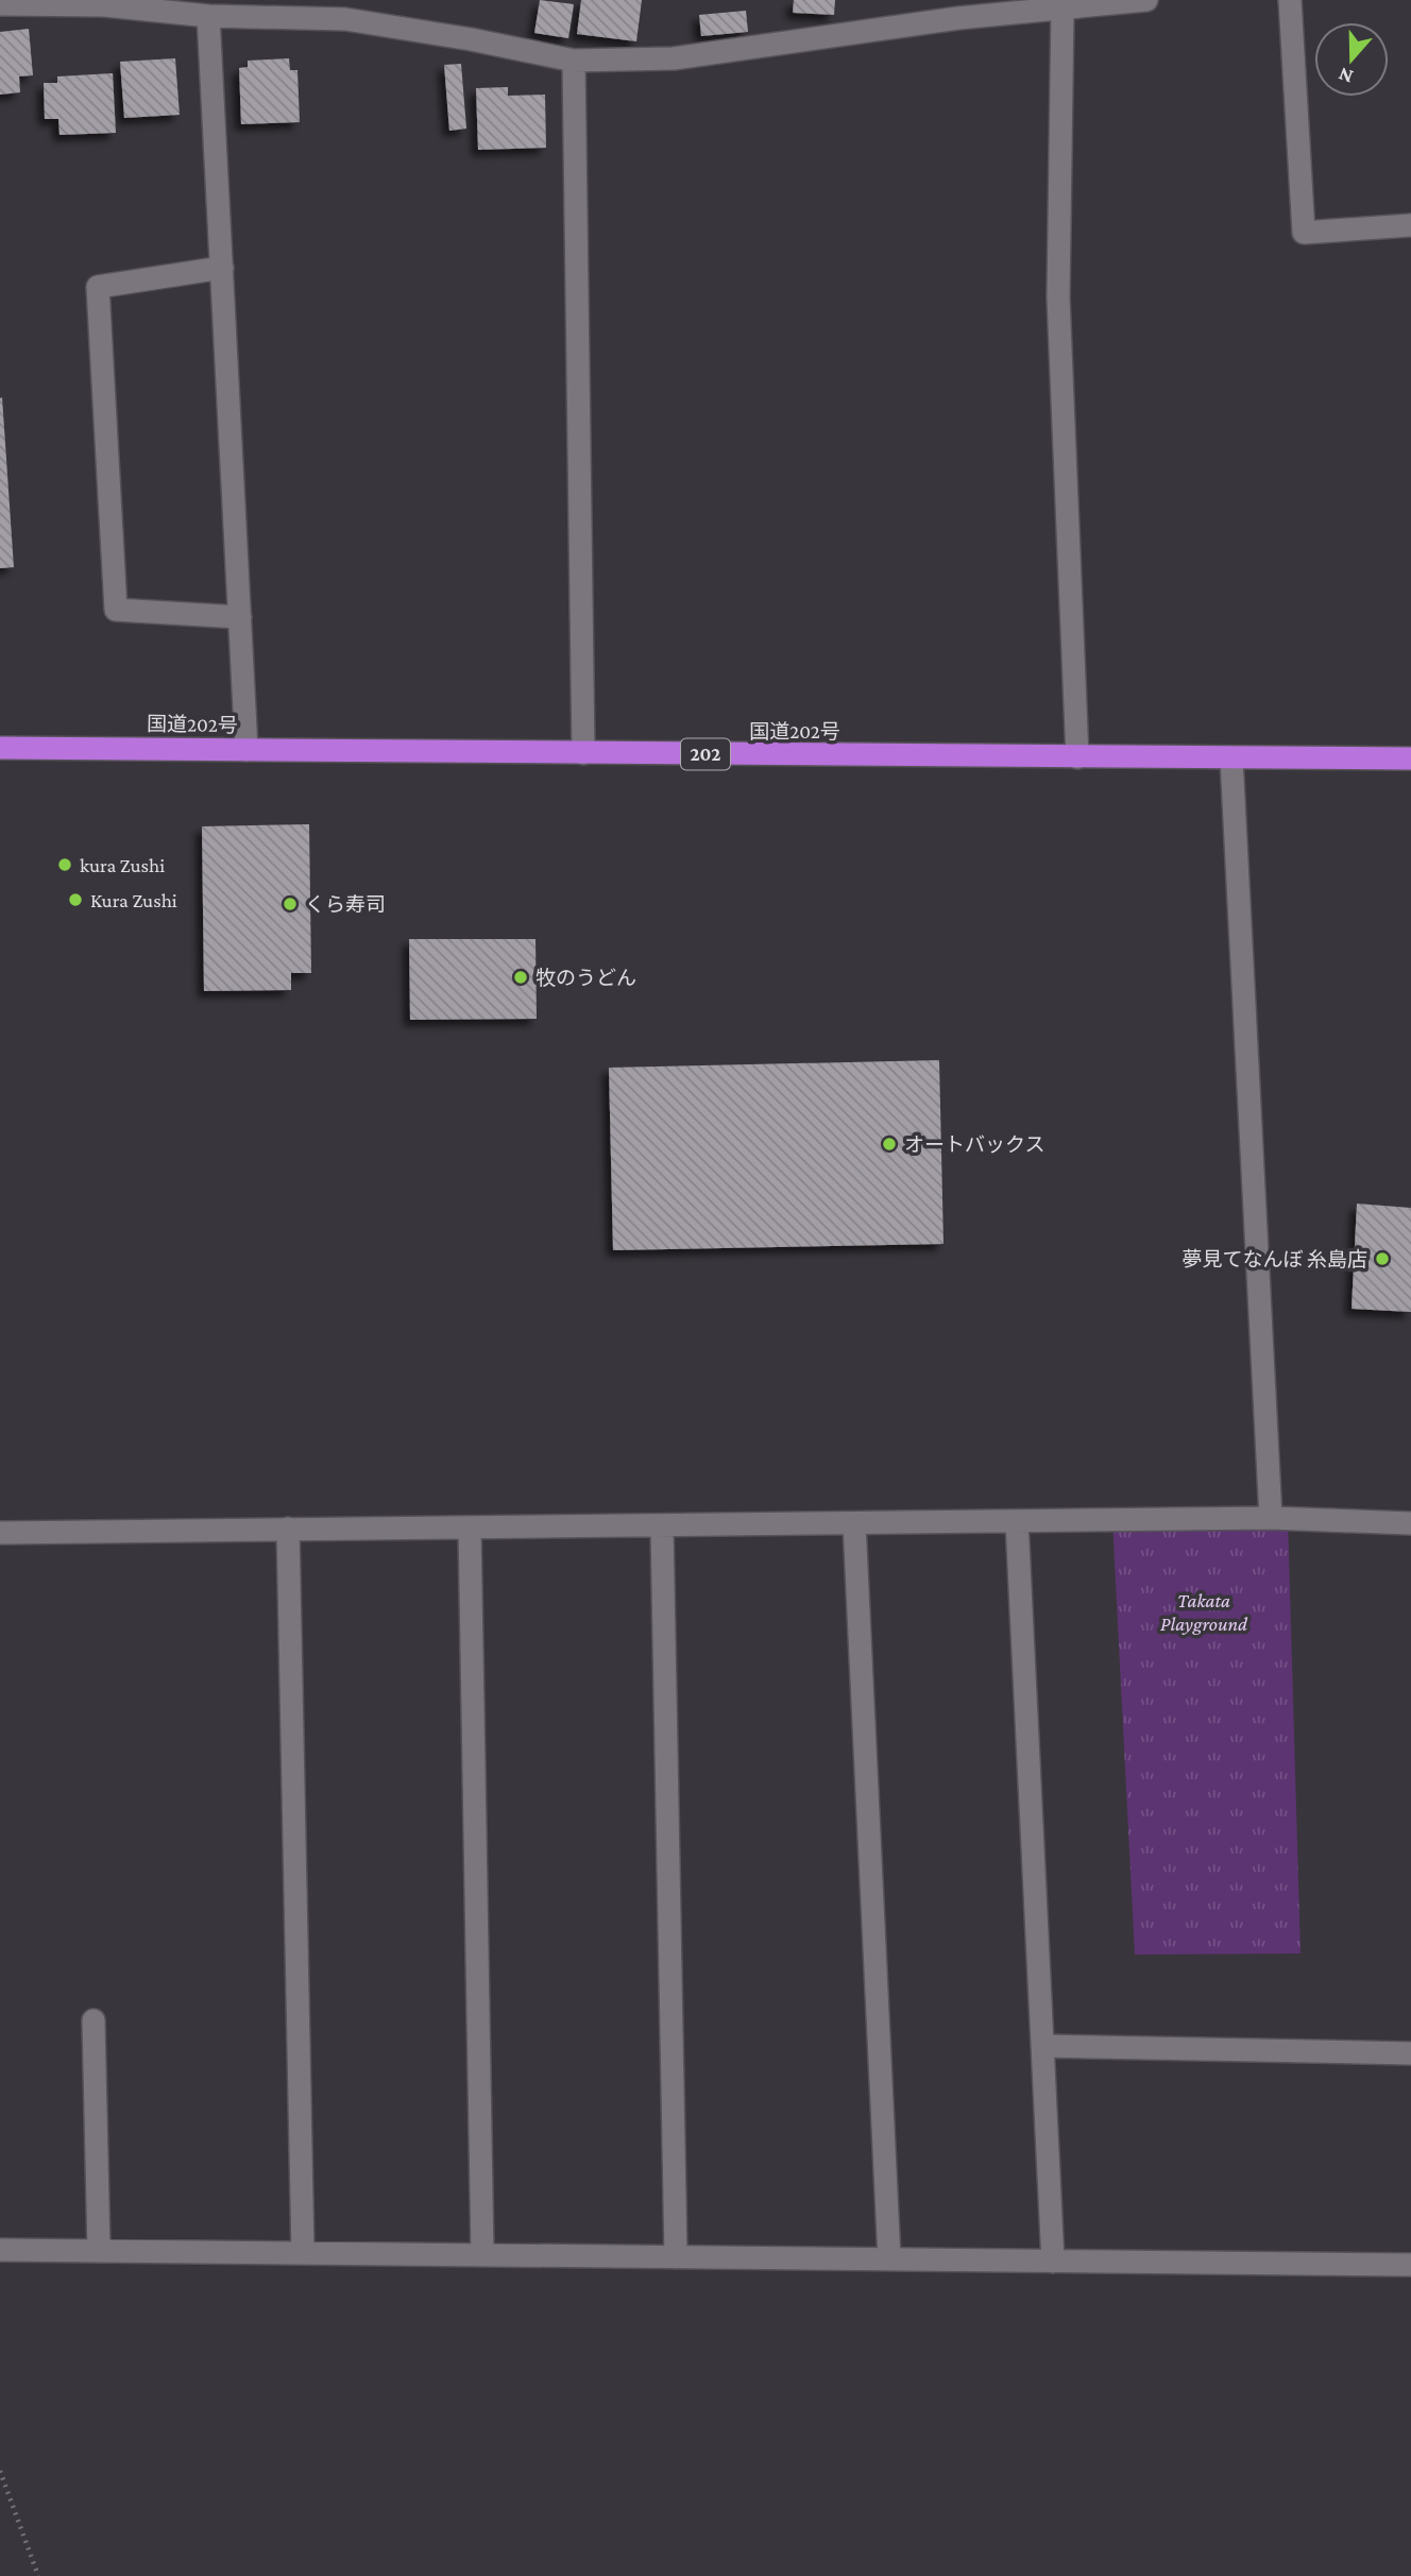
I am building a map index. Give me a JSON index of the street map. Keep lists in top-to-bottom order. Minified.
{"streets":{"highway":["国道202号","202"]},"parks":["Takata Playground"],"places":["kura Zushi","Kura Zushi","くら寿司","牧のうどん","オートバックス","夢見てなんぼ 糸島店"],"north":"bottom"}
